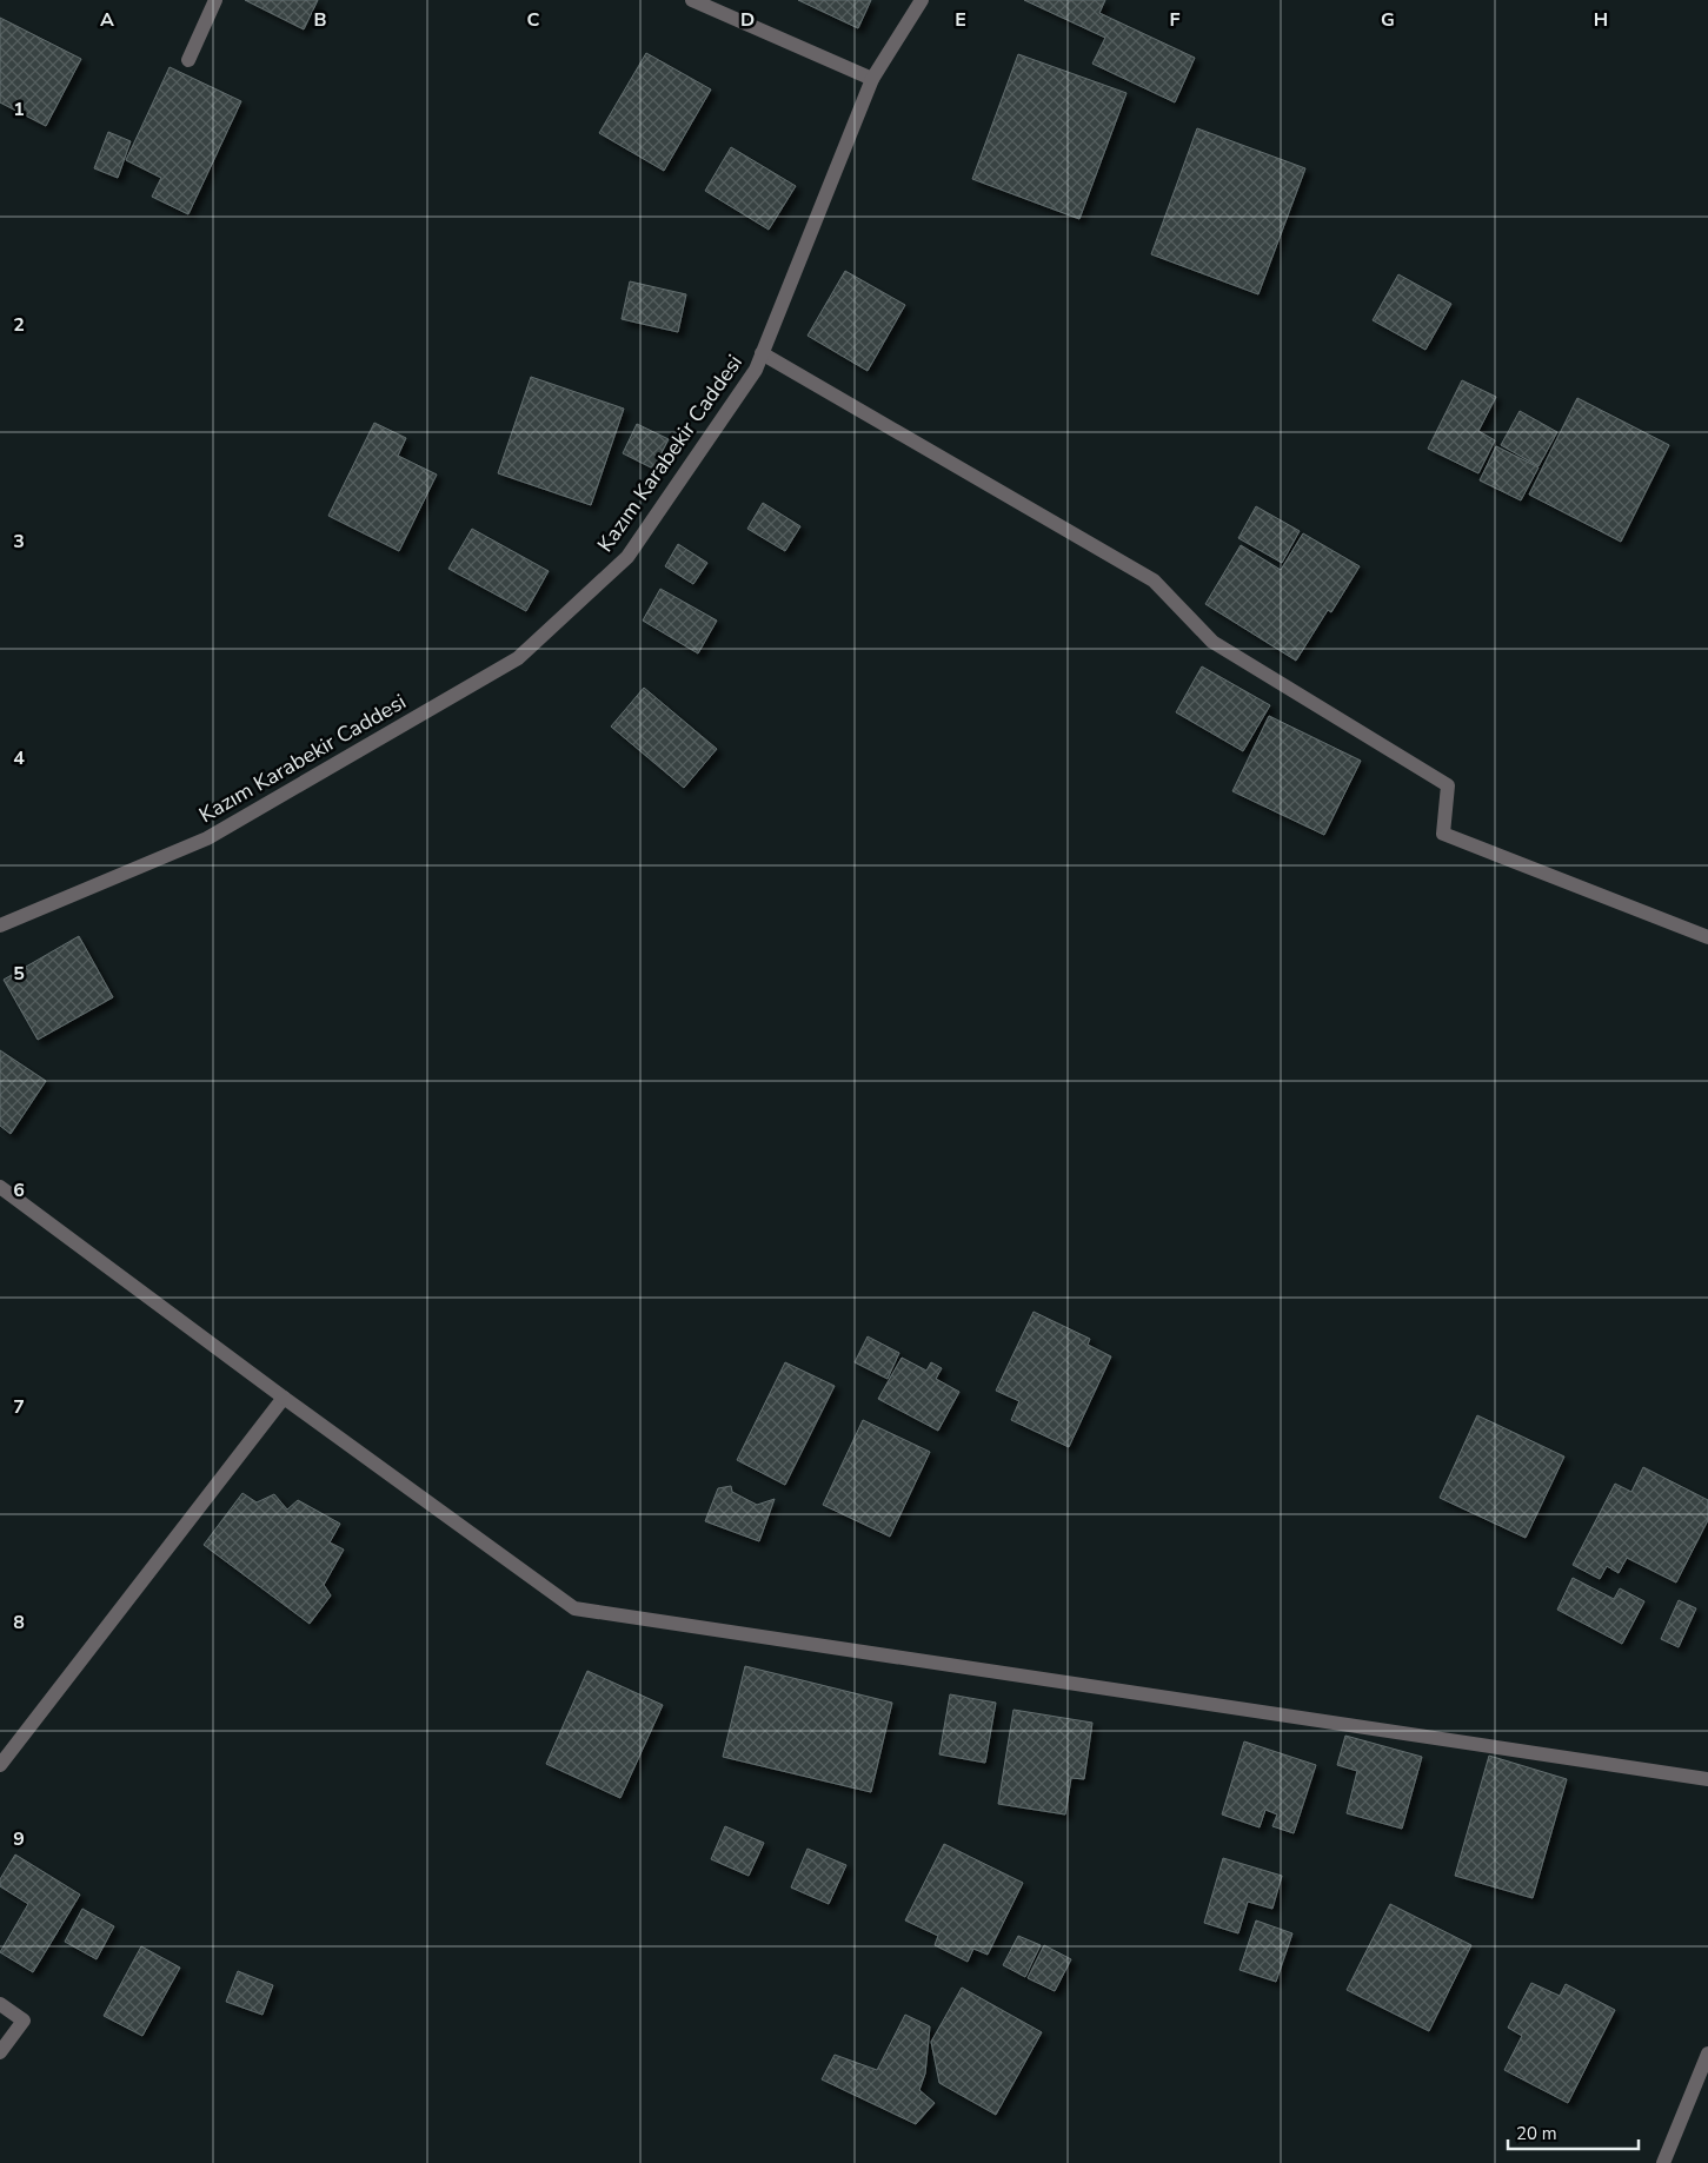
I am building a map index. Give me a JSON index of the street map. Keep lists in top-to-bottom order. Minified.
{"streets":{"street":["Kazım Karabekir Caddesi"]},"scale_bar":"20 m","grid":{"columns":["A","B","C","D","E","F","G","H"],"rows":["1","2","3","4","5","6","7","8","9"]}}
